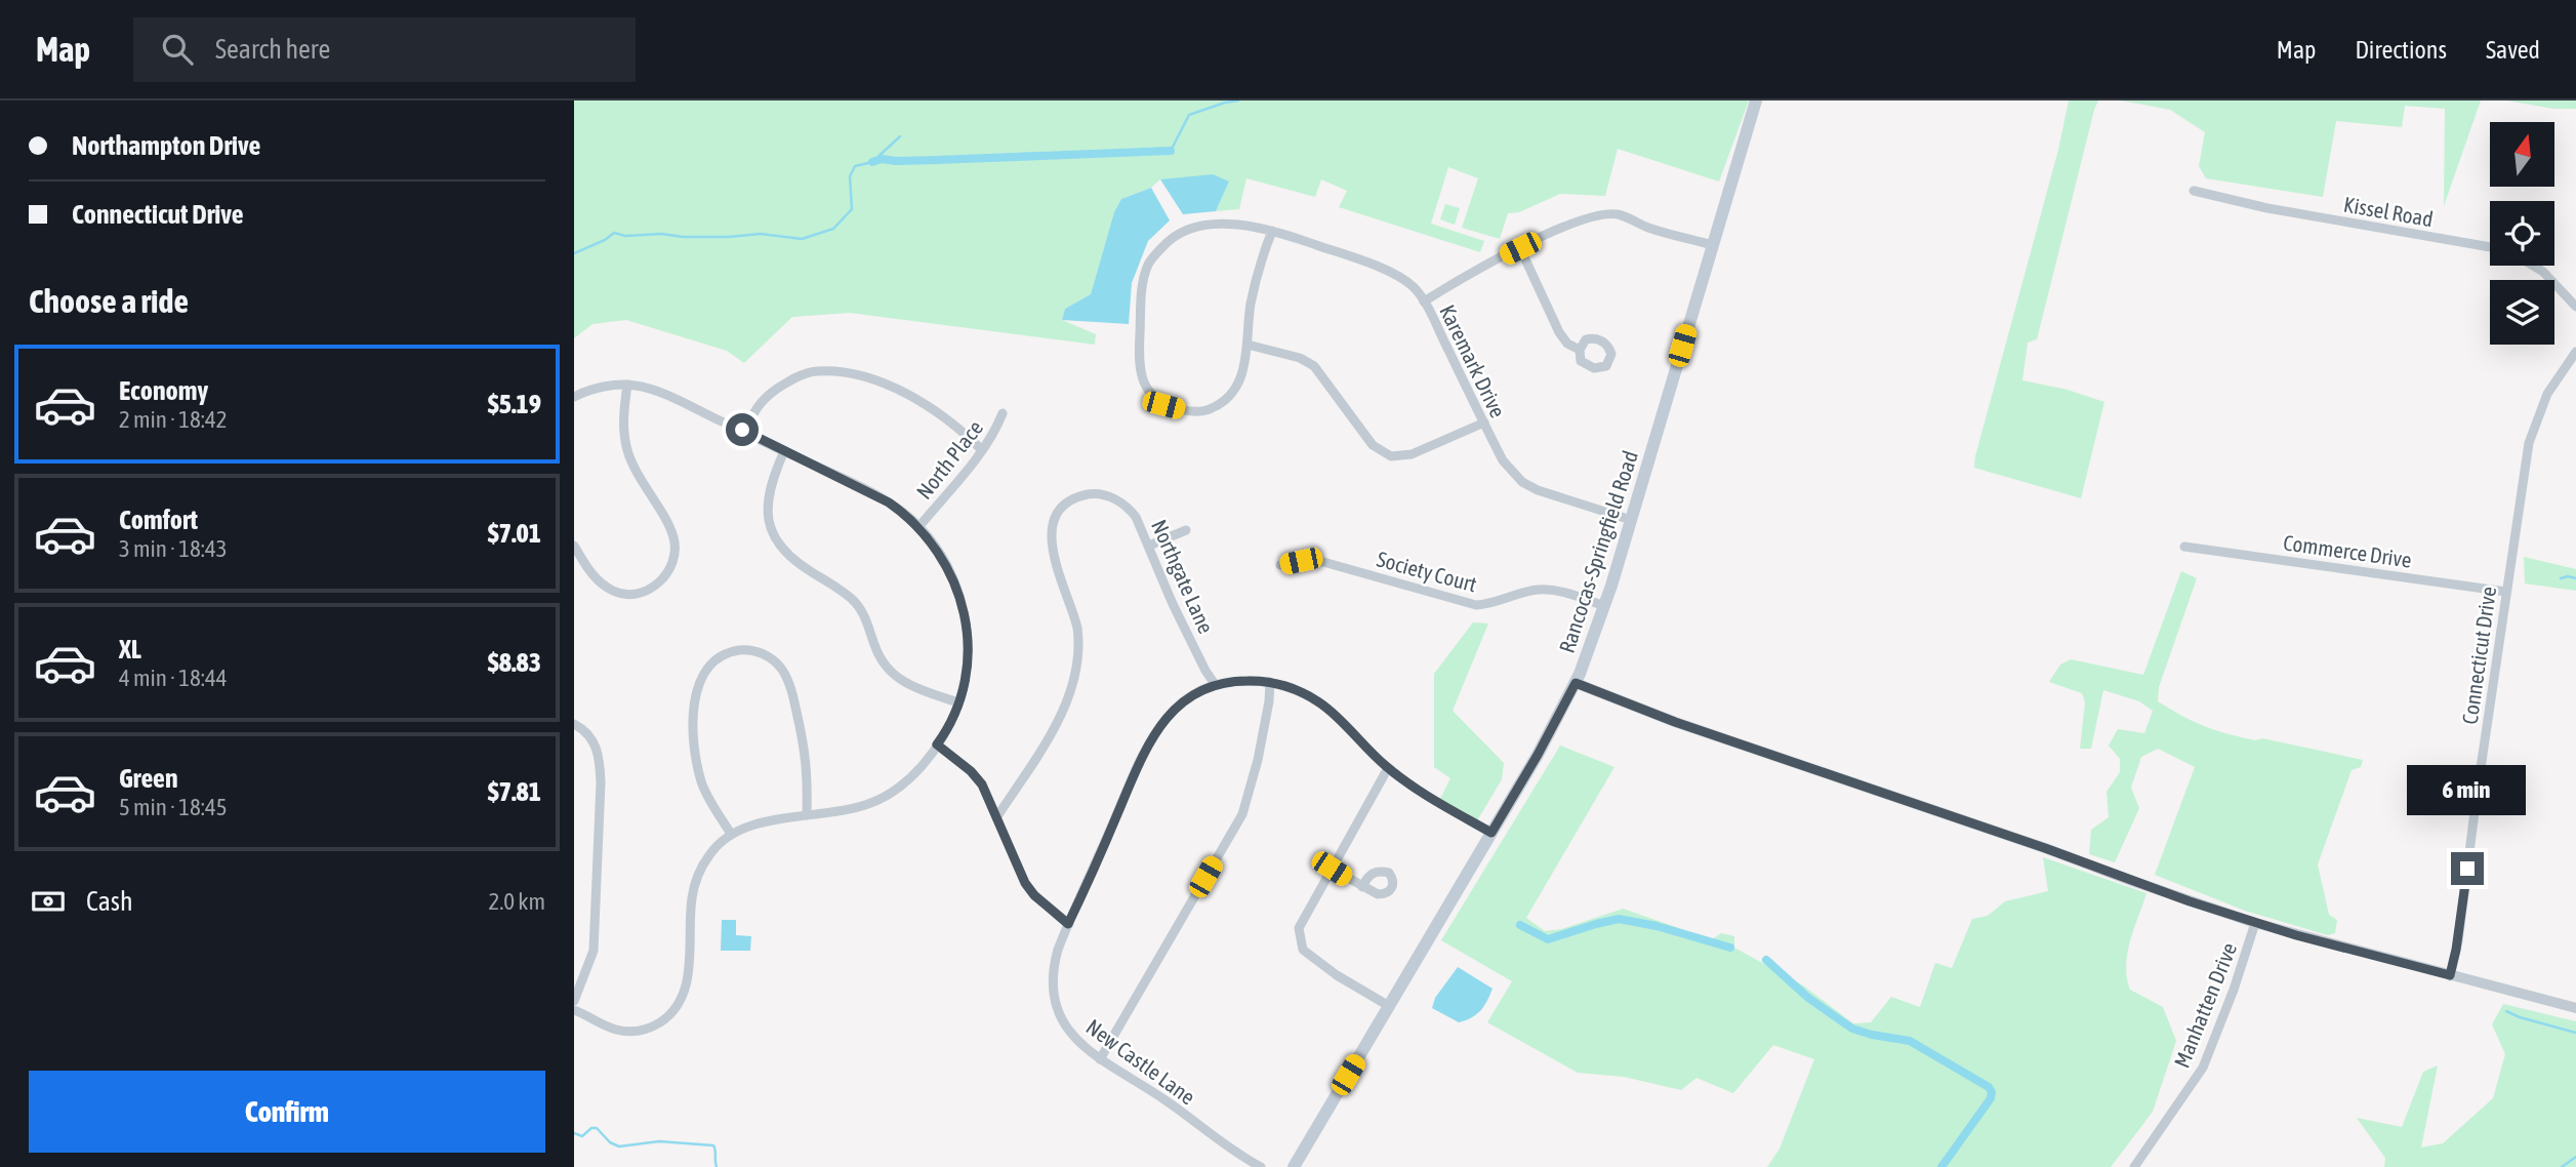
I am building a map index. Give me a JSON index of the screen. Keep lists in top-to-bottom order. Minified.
{"streets":{"main road":["Rancocas-Springfield Road"],"street":["Kissel Road","Karemark Drive","North Place","Commerce Drive","Society Court","Northgate Lane","Connecticut Drive","Manhatten Drive","New Castle Lane"]},"crossings":[["Karemark Drive","Rancocas-Springfield Road"],["Commerce Drive","Connecticut Drive"],["Rancocas-Springfield Road","Society Court"],["Rancocas-Springfield Road","New Castle Lane"],["Northgate Lane","New Castle Lane"]],"north":"top","page":{"header":"Map","search":"Search here","nav":["Map","Directions","Saved"],"banner":["Northampton Drive","Connecticut Drive"],"heading":"Choose a ride","list":[{"name":"Economy","note":"2 min · 18:42","value":"$5.19"},{"name":"Comfort","note":"3 min · 18:43","value":"$7.01"},{"name":"XL","note":"4 min · 18:44","value":"$8.83"},{"name":"Green","note":"5 min · 18:45","value":"$7.81"}],"bubble":"6 min","pay":["Cash","2.0 km"],"buttons":"Confirm"}}
